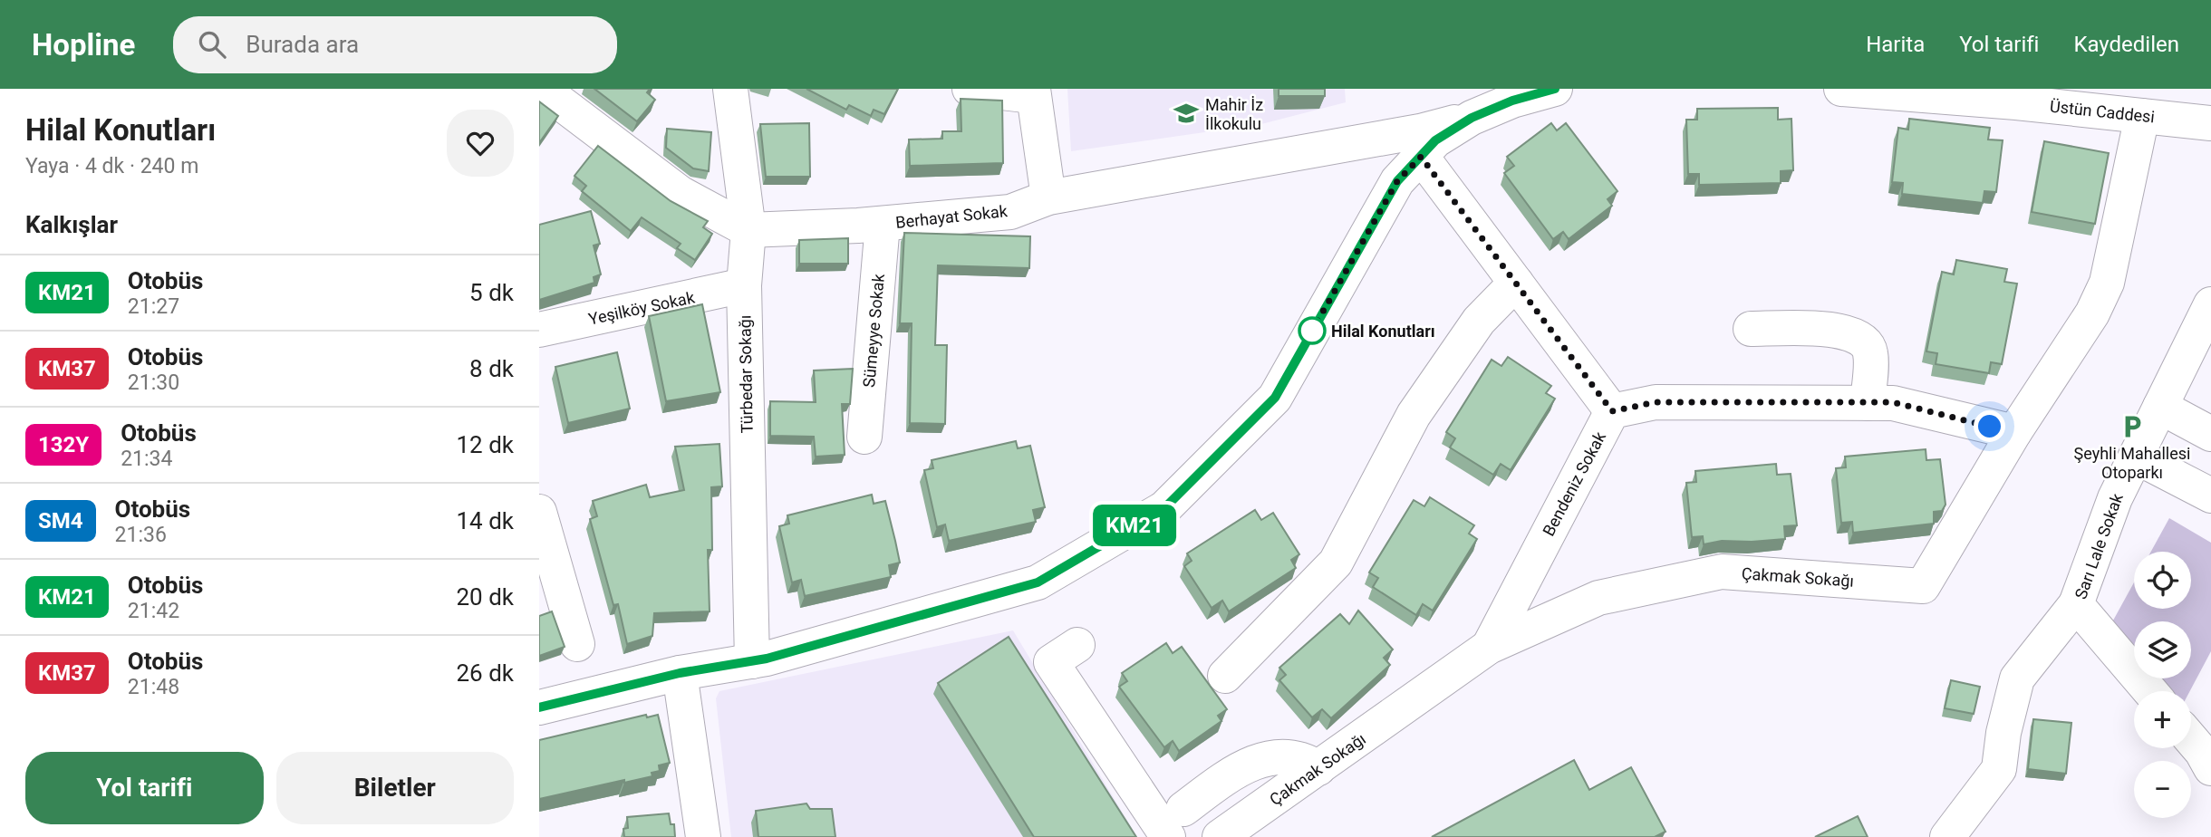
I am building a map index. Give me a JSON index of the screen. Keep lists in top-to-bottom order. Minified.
{"streets":{"street":["Üstün Caddesi","Berhayat Sokak","Yeşilköy Sokak","Sümeyye Sokak","Türbedar Sokağı","Bendeniz Sokak","Sarı Lale Sokak","Çakmak Sokağı"]},"crossings":[["Üstün Caddesi","Çakmak Sokağı"],["Berhayat Sokak","Sümeyye Sokak"],["Berhayat Sokak","Türbedar Sokağı"],["Yeşilköy Sokak","Türbedar Sokağı"],["Bendeniz Sokak","Çakmak Sokağı"]],"places":{"school or university":["Mahir İz İlkokulu"],"other":["Hilal Konutları"],"parking":["Şeyhli Mahallesi Otoparkı"]},"lines":["bus line KM21"],"page":{"header":"Hopline","search":"Burada ara","nav":["Harita","Yol tarifi","Kaydedilen"],"heading":[["Hilal Konutları","Yaya · 4 dk · 240 m"],"Kalkışlar"],"on_map":"KM21","list":[{"mark":"KM21","name":"Otobüs","note":"21:27","value":"5 dk"},{"mark":"KM37","name":"Otobüs","note":"21:30","value":"8 dk"},{"mark":"132Y","name":"Otobüs","note":"21:34","value":"12 dk"},{"mark":"SM4","name":"Otobüs","note":"21:36","value":"14 dk"},{"mark":"KM21","name":"Otobüs","note":"21:42","value":"20 dk"},{"mark":"KM37","name":"Otobüs","note":"21:48","value":"26 dk"}],"map_buttons":["+","−"],"buttons":["Yol tarifi","Biletler"]}}
